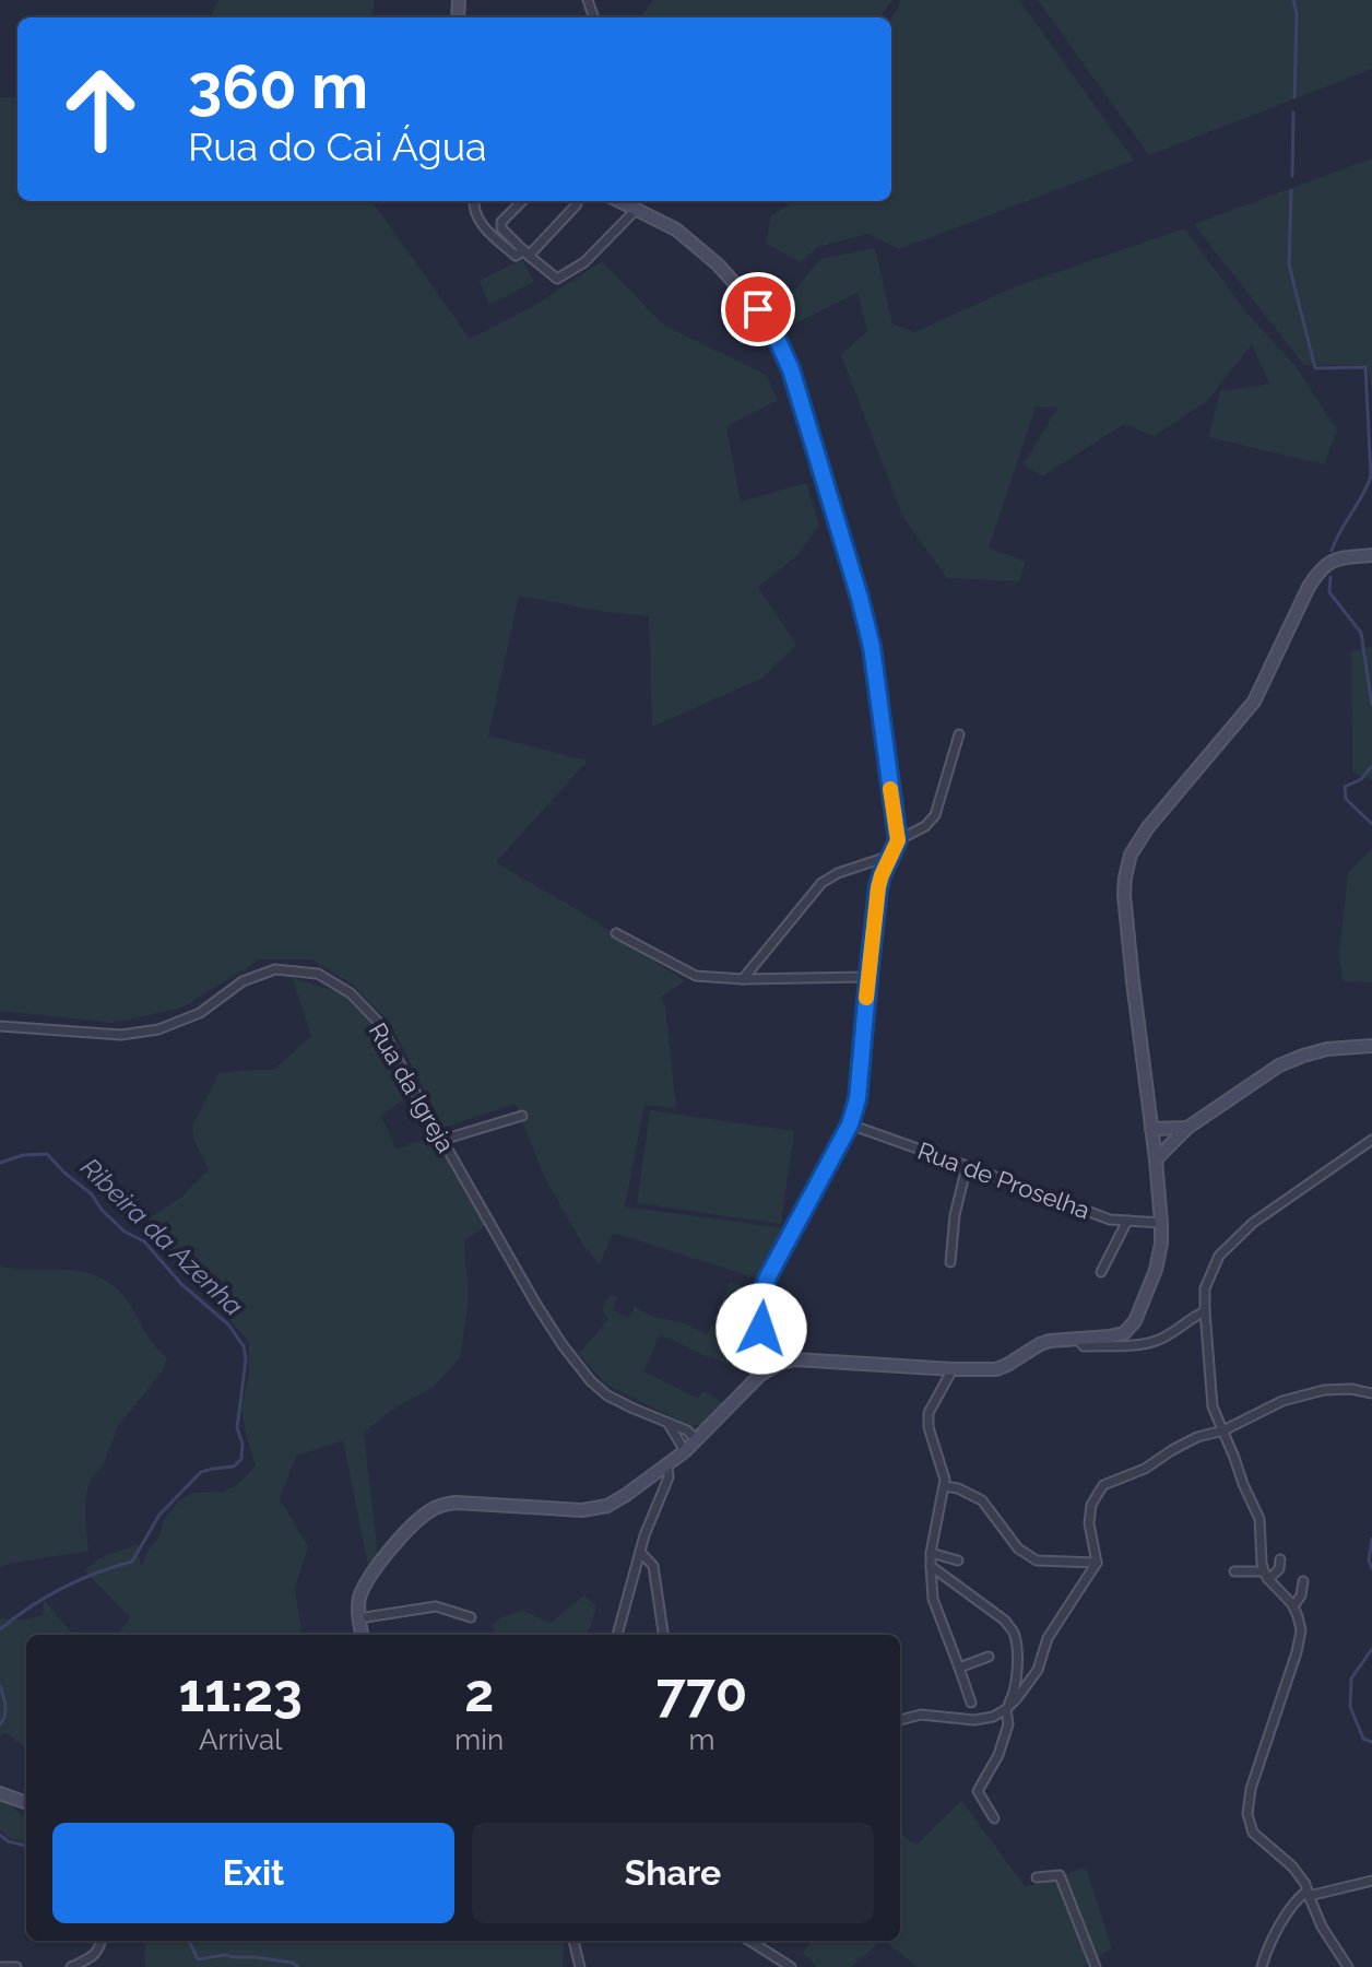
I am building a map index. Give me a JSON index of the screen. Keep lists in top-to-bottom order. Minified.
{"streets":{"street":["Rua da Igreja","Rua de Proselha"]},"water":["Ribeira da Azenha"],"page":{"turn":["360 m","Rua do Cai Água"],"eta":["11:23","Arrival","2","min","770","m"],"buttons":["Exit","Share"]}}
